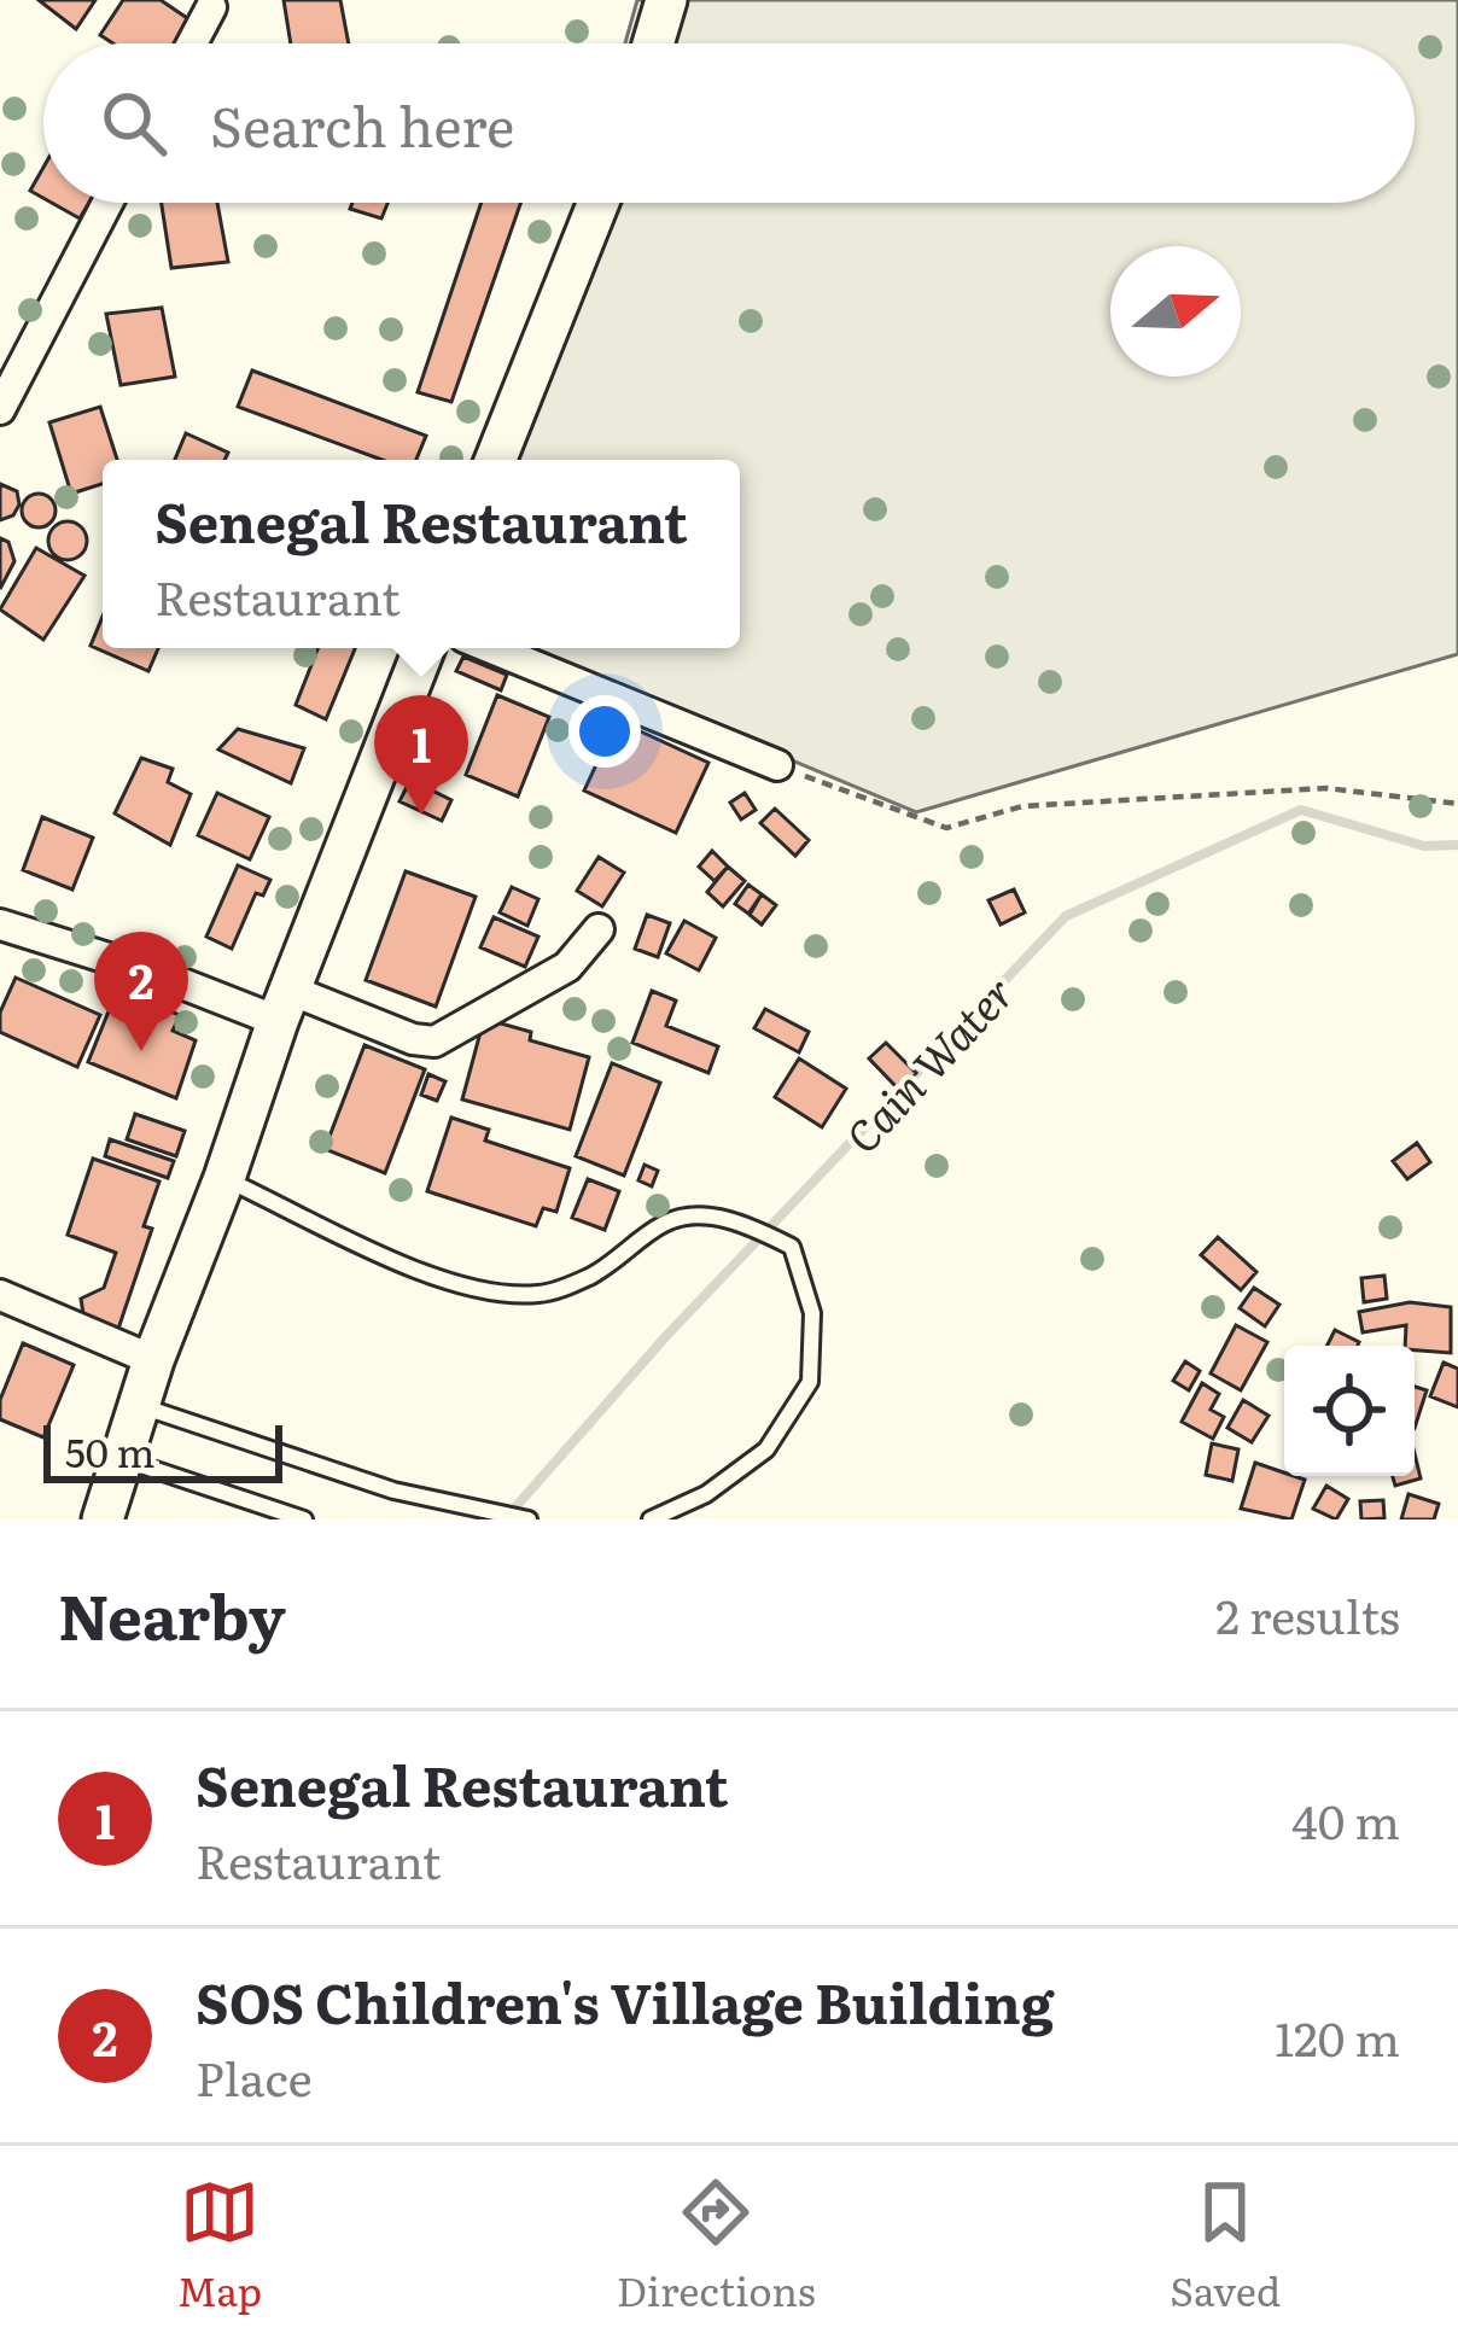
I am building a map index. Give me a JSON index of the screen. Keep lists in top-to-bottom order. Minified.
{"water":["Cain Water"],"scale_bar":"50 m","north":"right","page":{"search":"Search here","popup":["Senegal Restaurant","Restaurant"],"pins":["1","2"],"scale":"50 m","heading":["Nearby","2 results"],"list":[{"mark":"1","name":"Senegal Restaurant","note":"Restaurant","value":"40 m"},{"mark":"2","name":"SOS Children's Village Building","note":"Place","value":"120 m"}],"nav":["Map","Directions","Saved"]}}
